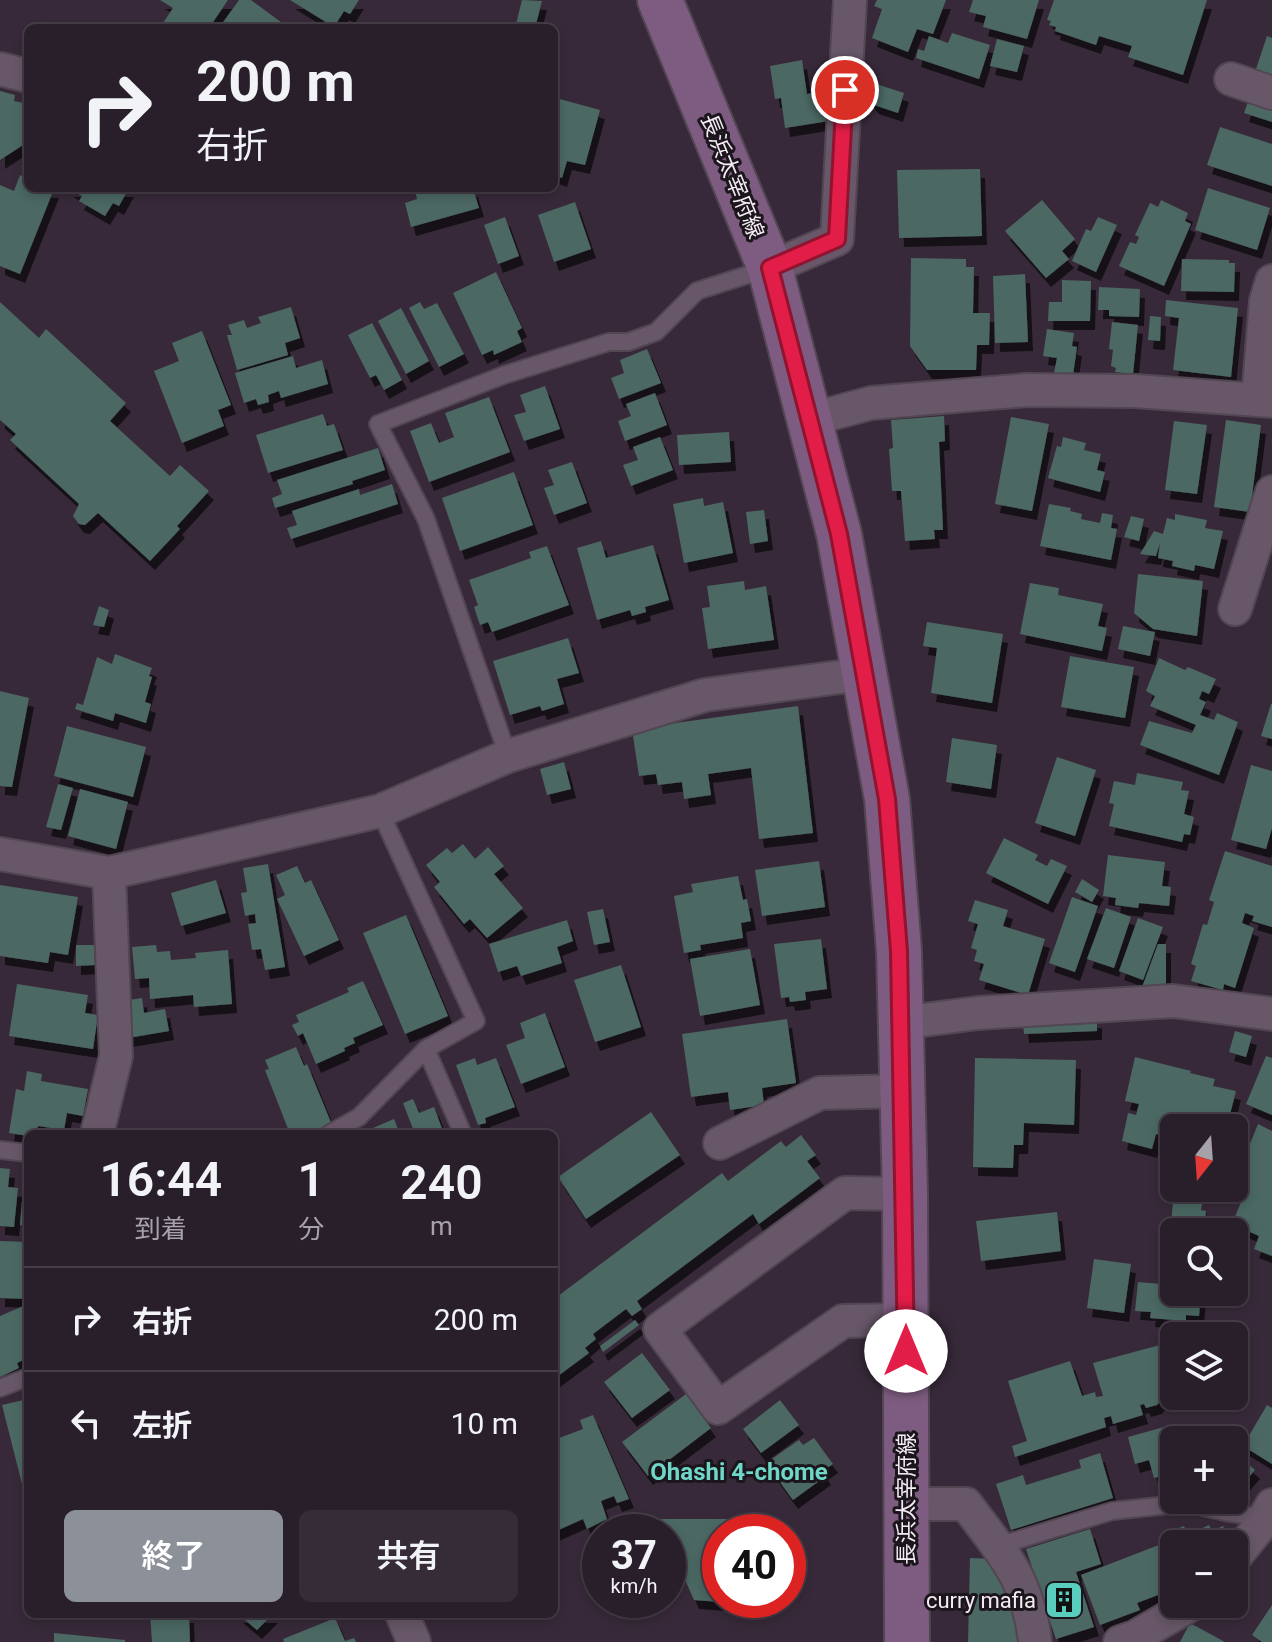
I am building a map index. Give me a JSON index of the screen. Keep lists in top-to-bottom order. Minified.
{"streets":{"street":["長浜太宰府線"]},"districts":["Ohashi 4-chome"],"places":{"building":["curry mafia"]},"north":"bottom","page":{"turn":["200 m","右折"],"map_buttons":["+","−"],"eta":["16:44","到着","1","分","240","m"],"list":[{"name":"右折","value":"200 m"},{"name":"左折","value":"10 m"}],"buttons":["終了","共有"],"speed":"37 km/h","limit":"40"}}
